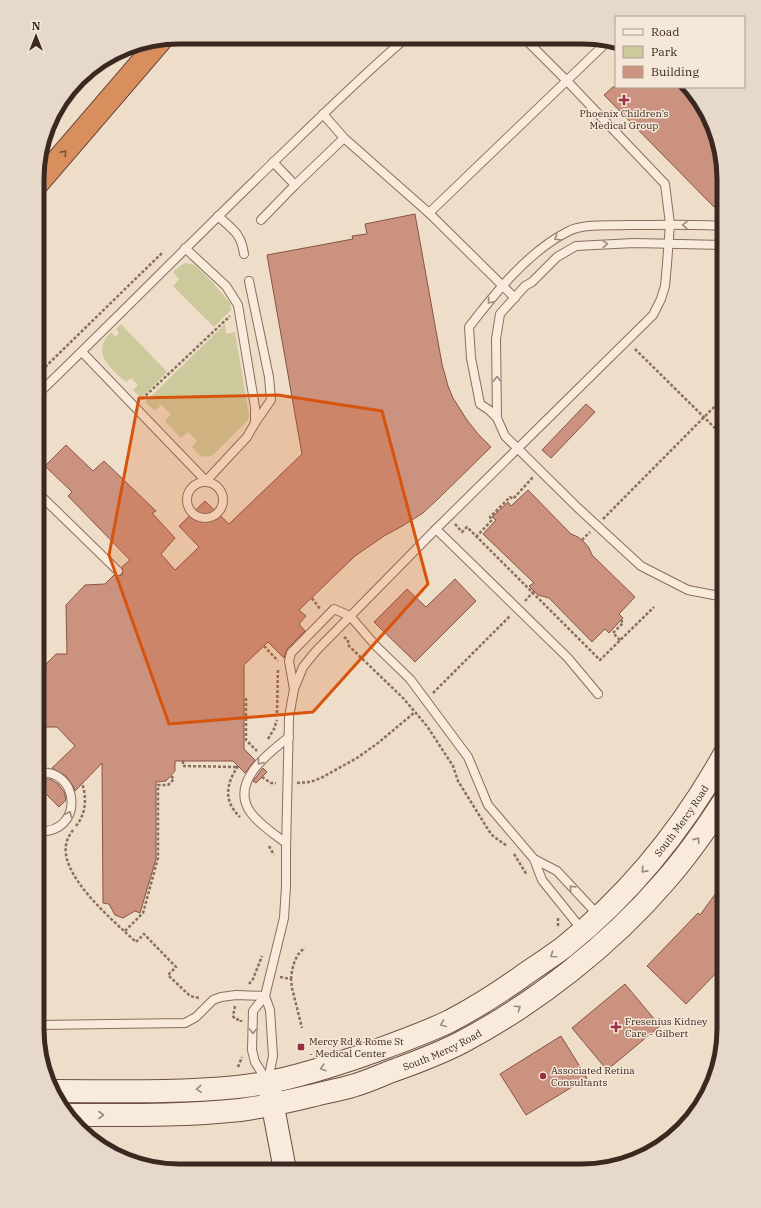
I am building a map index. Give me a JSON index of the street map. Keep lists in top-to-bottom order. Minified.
{"streets":{"main road":["South Mercy Road"]},"places":{"health":["Phoenix Children’s Medical Group","Fresenius Kidney Care - Gilbert"],"transit":["Mercy Rd & Rome St - Medical Center"],"other":["Associated Retina Consultants"]},"legend":["Road","Park","Building"],"north":"top"}
